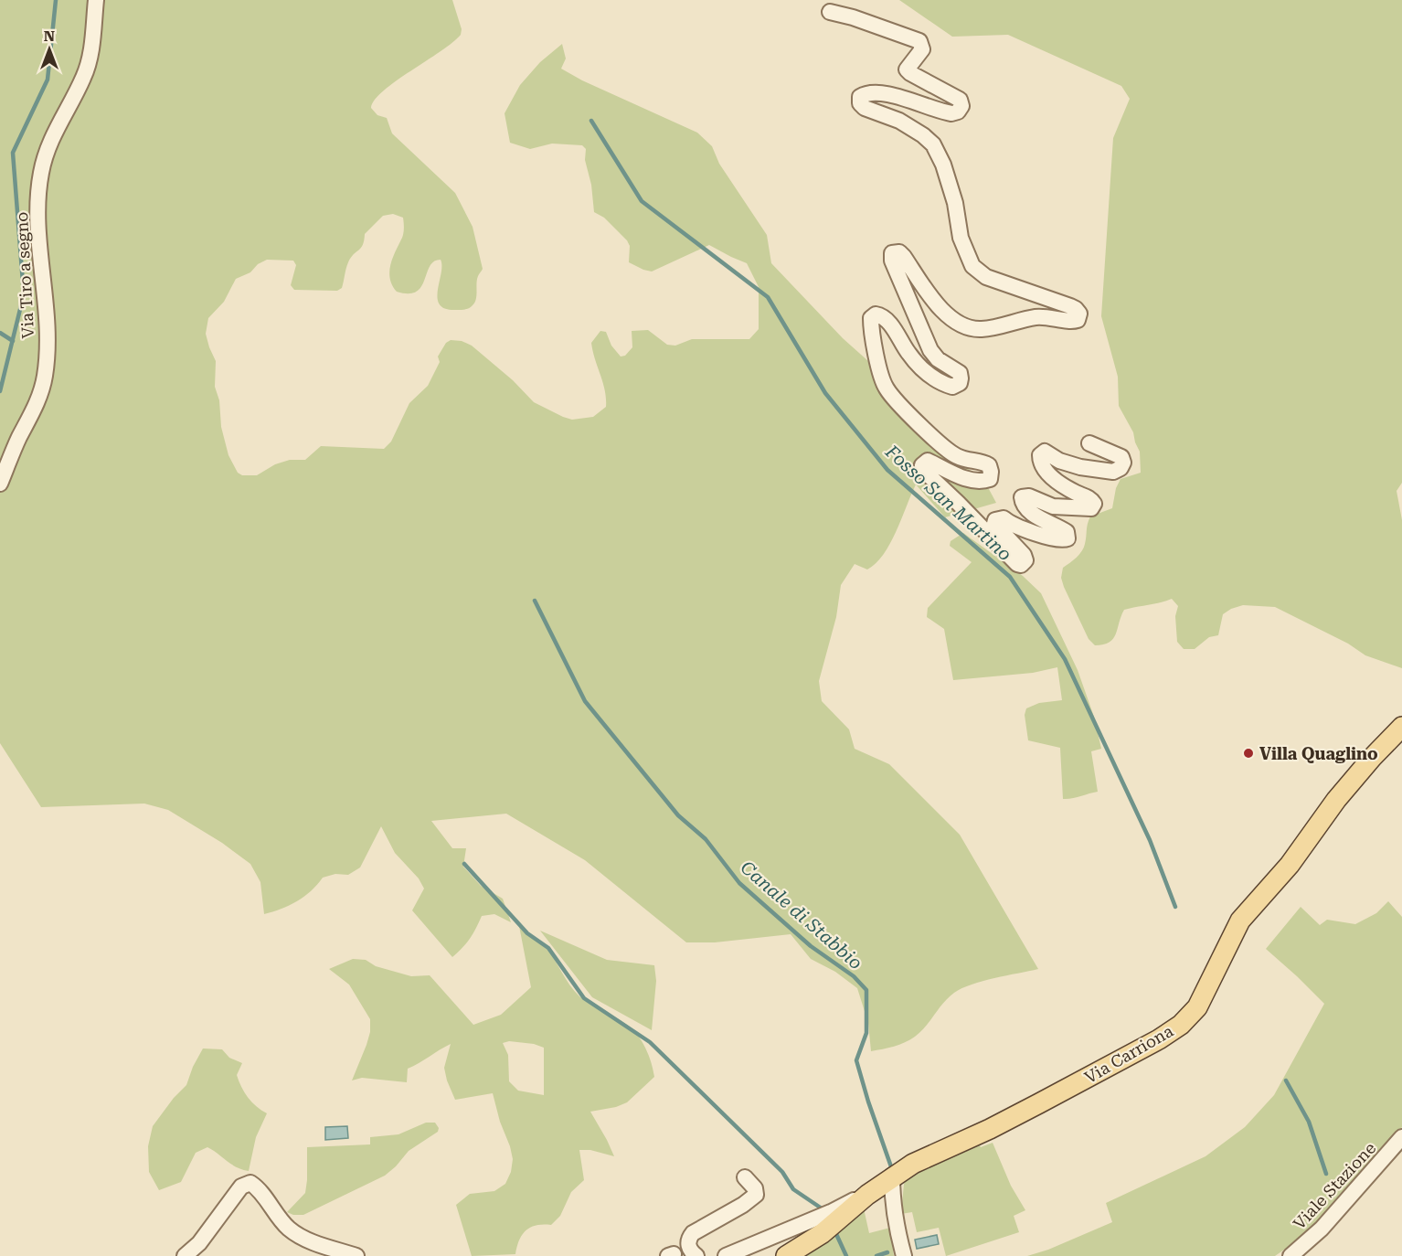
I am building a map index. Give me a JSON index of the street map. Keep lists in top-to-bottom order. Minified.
{"streets":{"main road":["Via Carriona"],"street":["Via Tiro a segno","Viale Stazione"]},"water":["Fosso San Martino","Canale di Stabbio"],"places":["Villa Quaglino"],"north":"top"}
